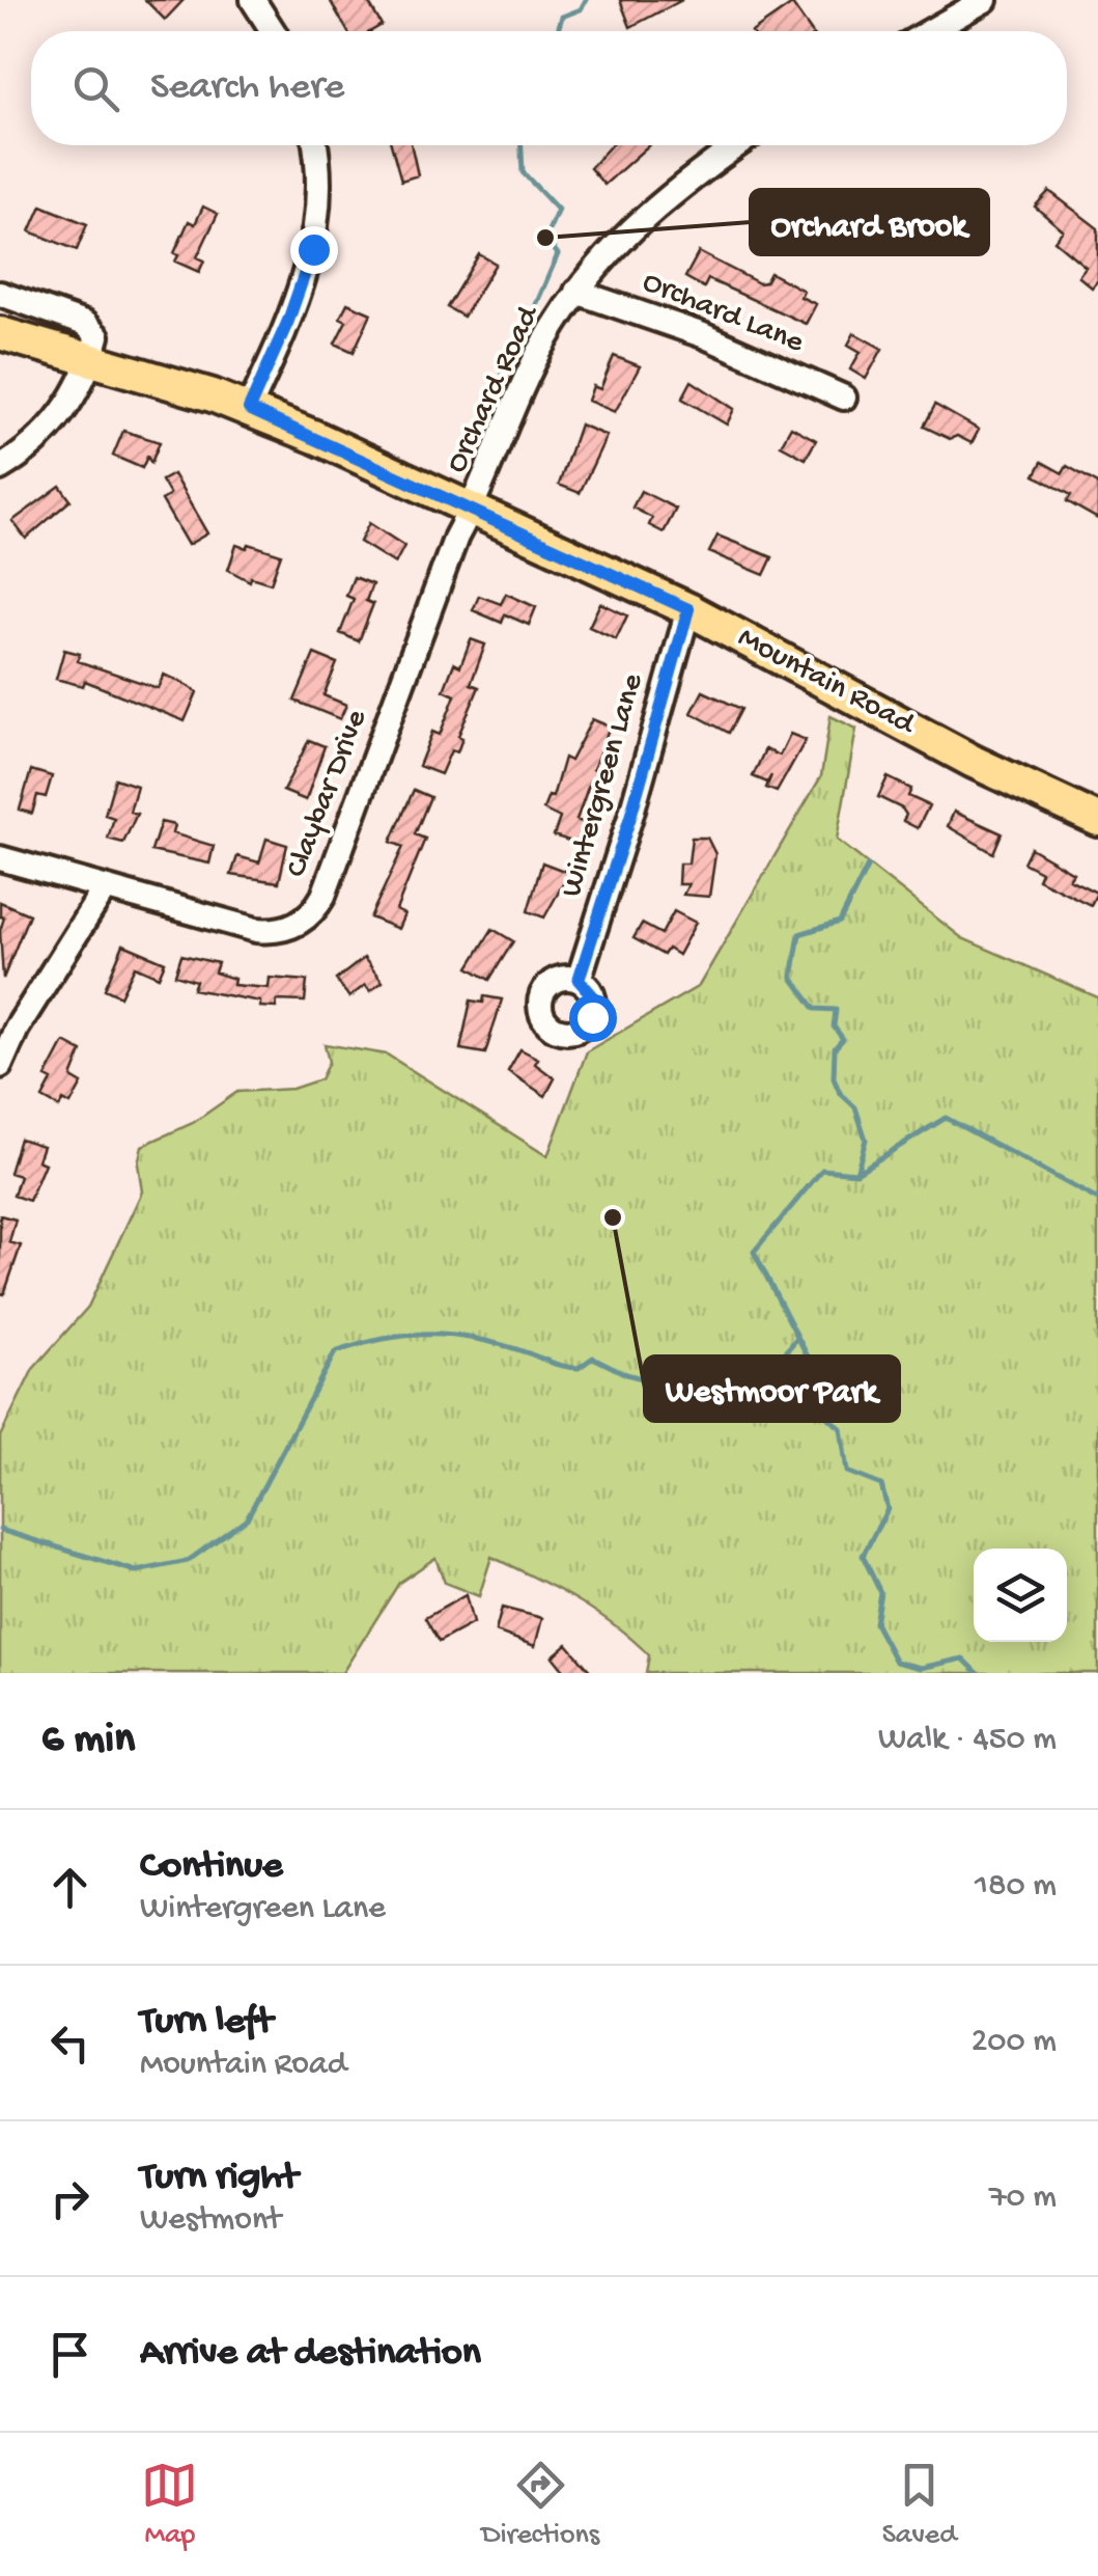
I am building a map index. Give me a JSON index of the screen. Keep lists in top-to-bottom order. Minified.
{"streets":{"main road":["Mountain Road"],"street":["Orchard Lane","Orchard Road","Wintergreen Lane","Claybar Drive"]},"crossings":[["Orchard Lane","Orchard Road"],["Orchard Road","Mountain Road"],["Orchard Road","Claybar Drive"],["Mountain Road","Wintergreen Lane"],["Mountain Road","Claybar Drive"]],"places":["Orchard Brook","Westmoor Park"],"page":{"search":"Search here","heading":["6 min","Walk · 450 m"],"list":[["Continue","Wintergreen Lane","180 m"],["Turn left","Mountain Road","200 m"],["Turn right","Westmont","70 m"],"Arrive at destination"],"nav":["Map","Directions","Saved"]}}
